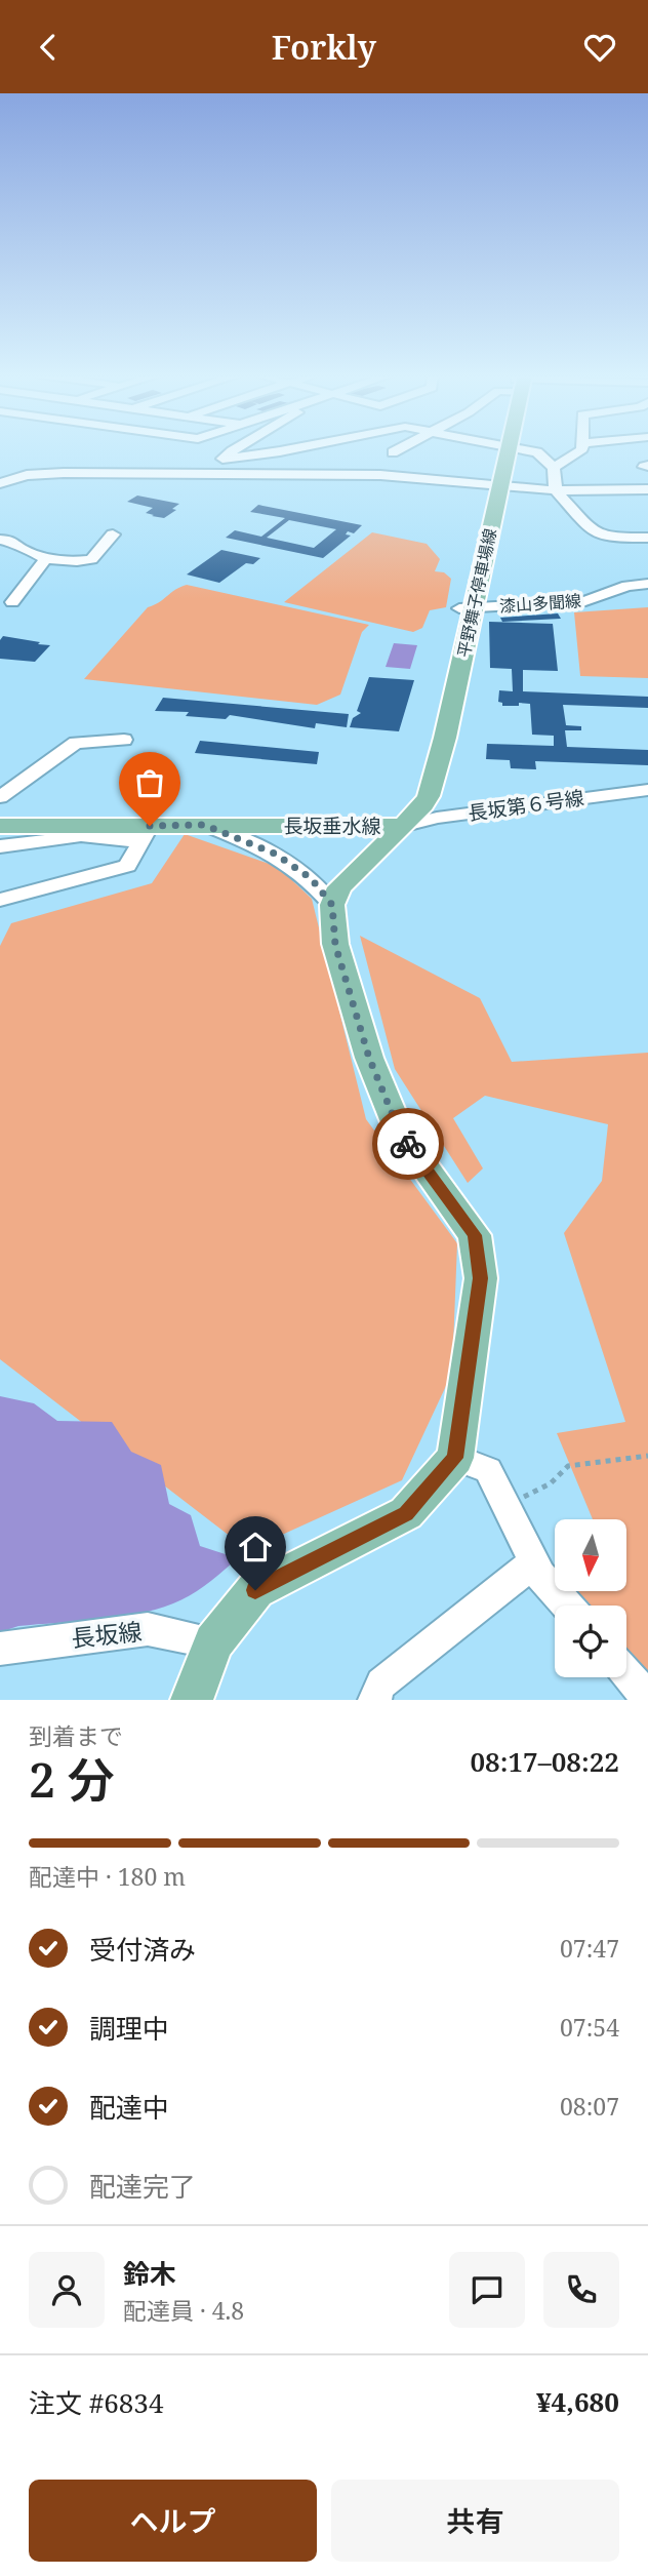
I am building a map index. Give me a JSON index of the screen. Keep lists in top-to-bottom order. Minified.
{"streets":{"main road":["平野舞子停車場線","長坂垂水線"],"street":["漆山多聞線","長坂第６号線","長坂線"]},"crossings":[["平野舞子停車場線","漆山多聞線"],["平野舞子停車場線","長坂第６号線"],["平野舞子停車場線","長坂垂水線"],["長坂第６号線","長坂垂水線"]],"north":"bottom","page":{"header":"Forkly","heading":["2 分","到着まで","08:17–08:22"],"panel":["鈴木","配達員 · 4.8","注文 #6834","¥4,680"],"bar":"配達中 · 180 m","list":[["受付済み","07:47"],["調理中","07:54"],["配達中","08:07"],"配達完了"],"buttons":["ヘルプ","共有"]}}
